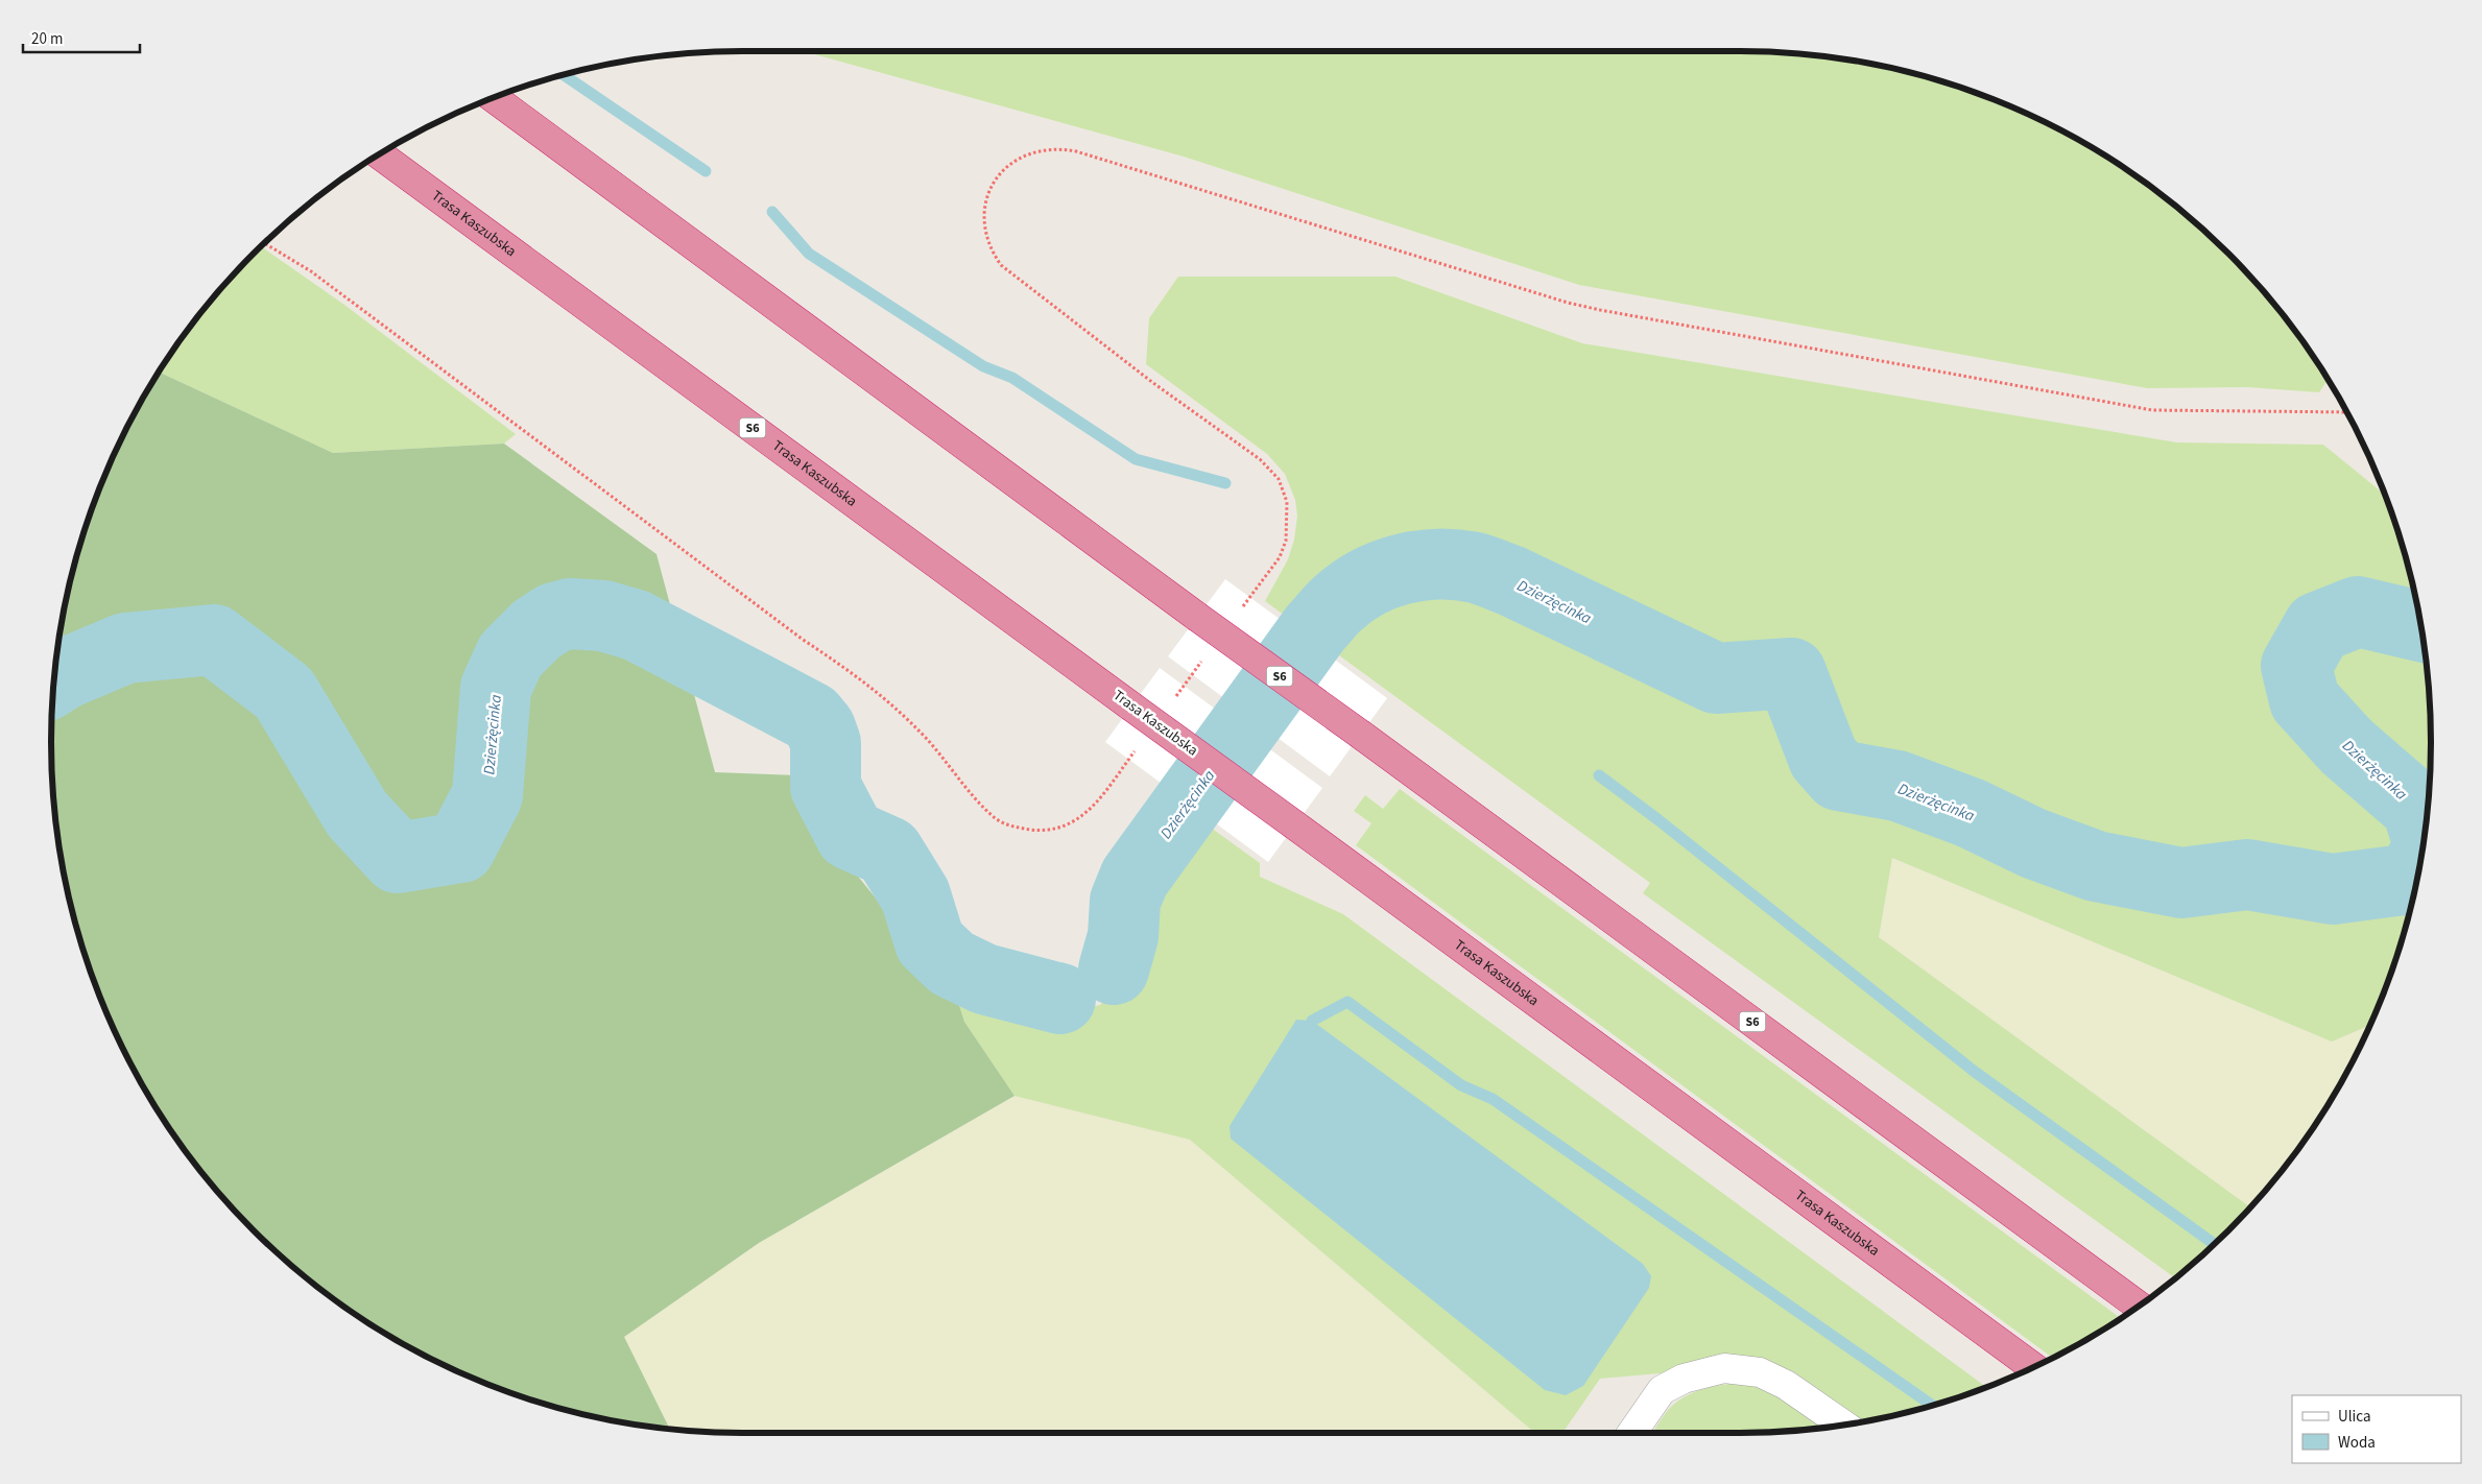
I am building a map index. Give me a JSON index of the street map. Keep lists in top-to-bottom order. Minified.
{"streets":{"highway":["Trasa Kaszubska","S6"]},"water":["Dzierżęcinka"],"legend":["Ulica","Woda"],"scale_bar":"20 m"}
